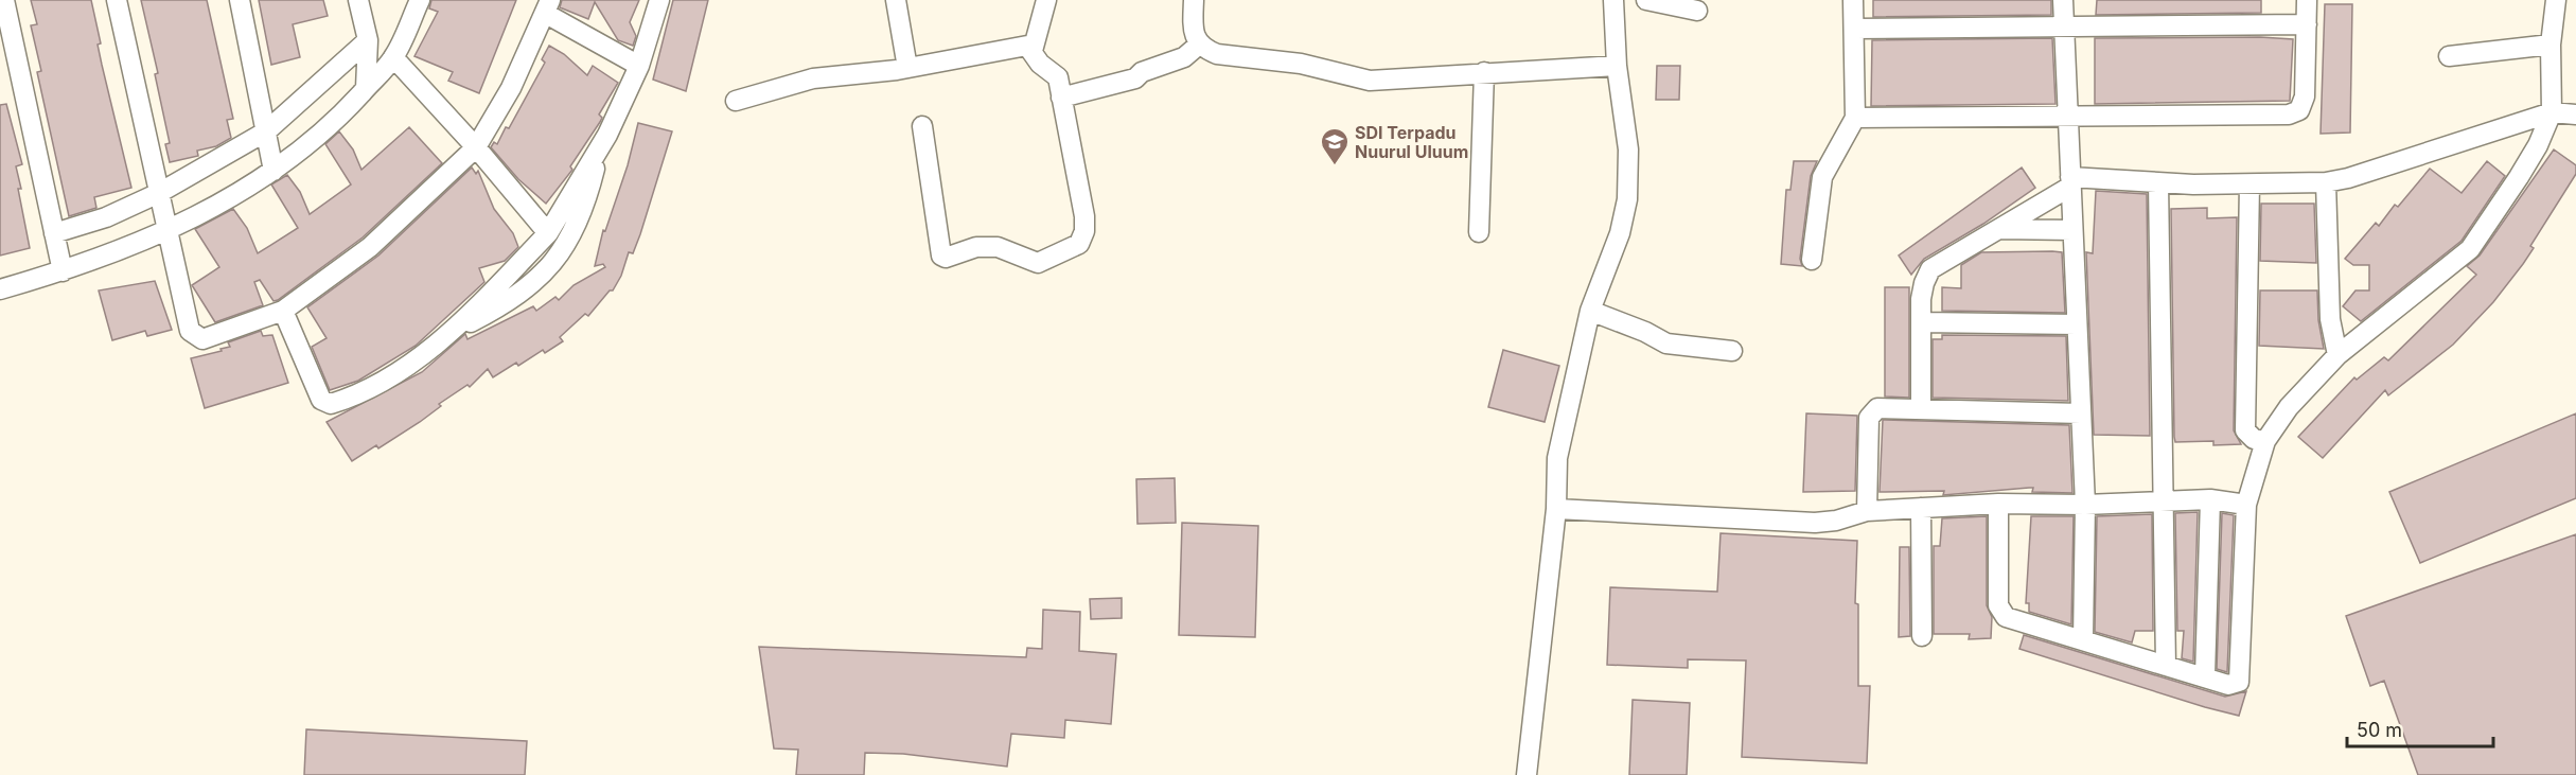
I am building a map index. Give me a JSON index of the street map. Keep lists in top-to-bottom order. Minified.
{"places":{"school or university":["SDI Terpadu Nuurul Uluum"]},"scale_bar":"50 m"}
